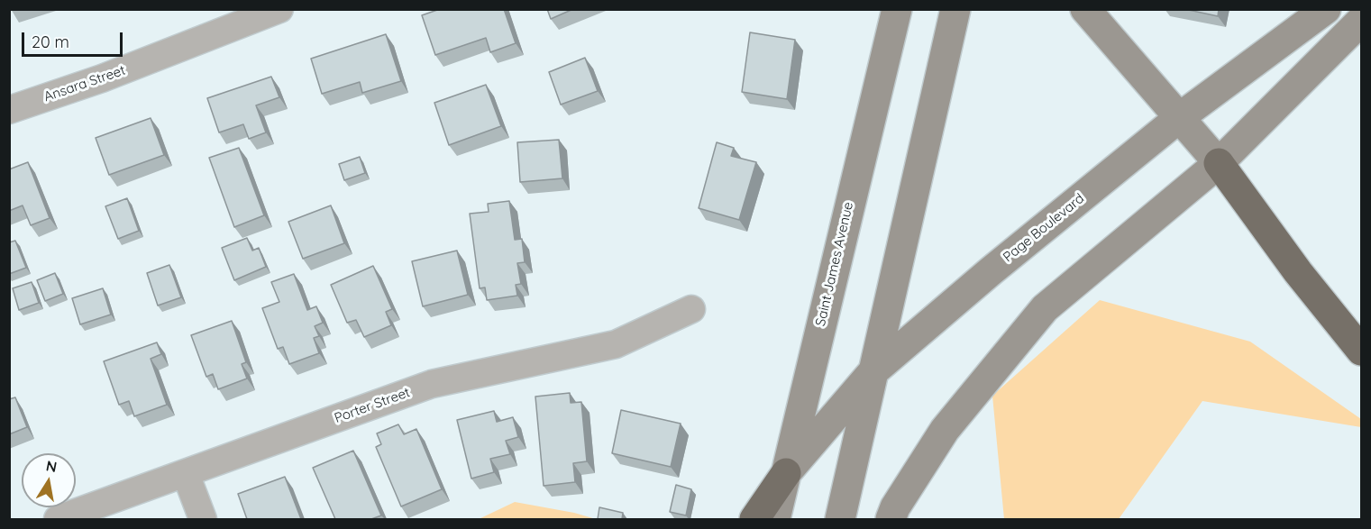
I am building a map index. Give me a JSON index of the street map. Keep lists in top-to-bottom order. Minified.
{"streets":{"main road":["Page Boulevard","Saint James Avenue"],"street":["Ansara Street","Porter Street"]},"crossings":[["Page Boulevard","Saint James Avenue"]],"scale_bar":"20 m","north":"top"}
